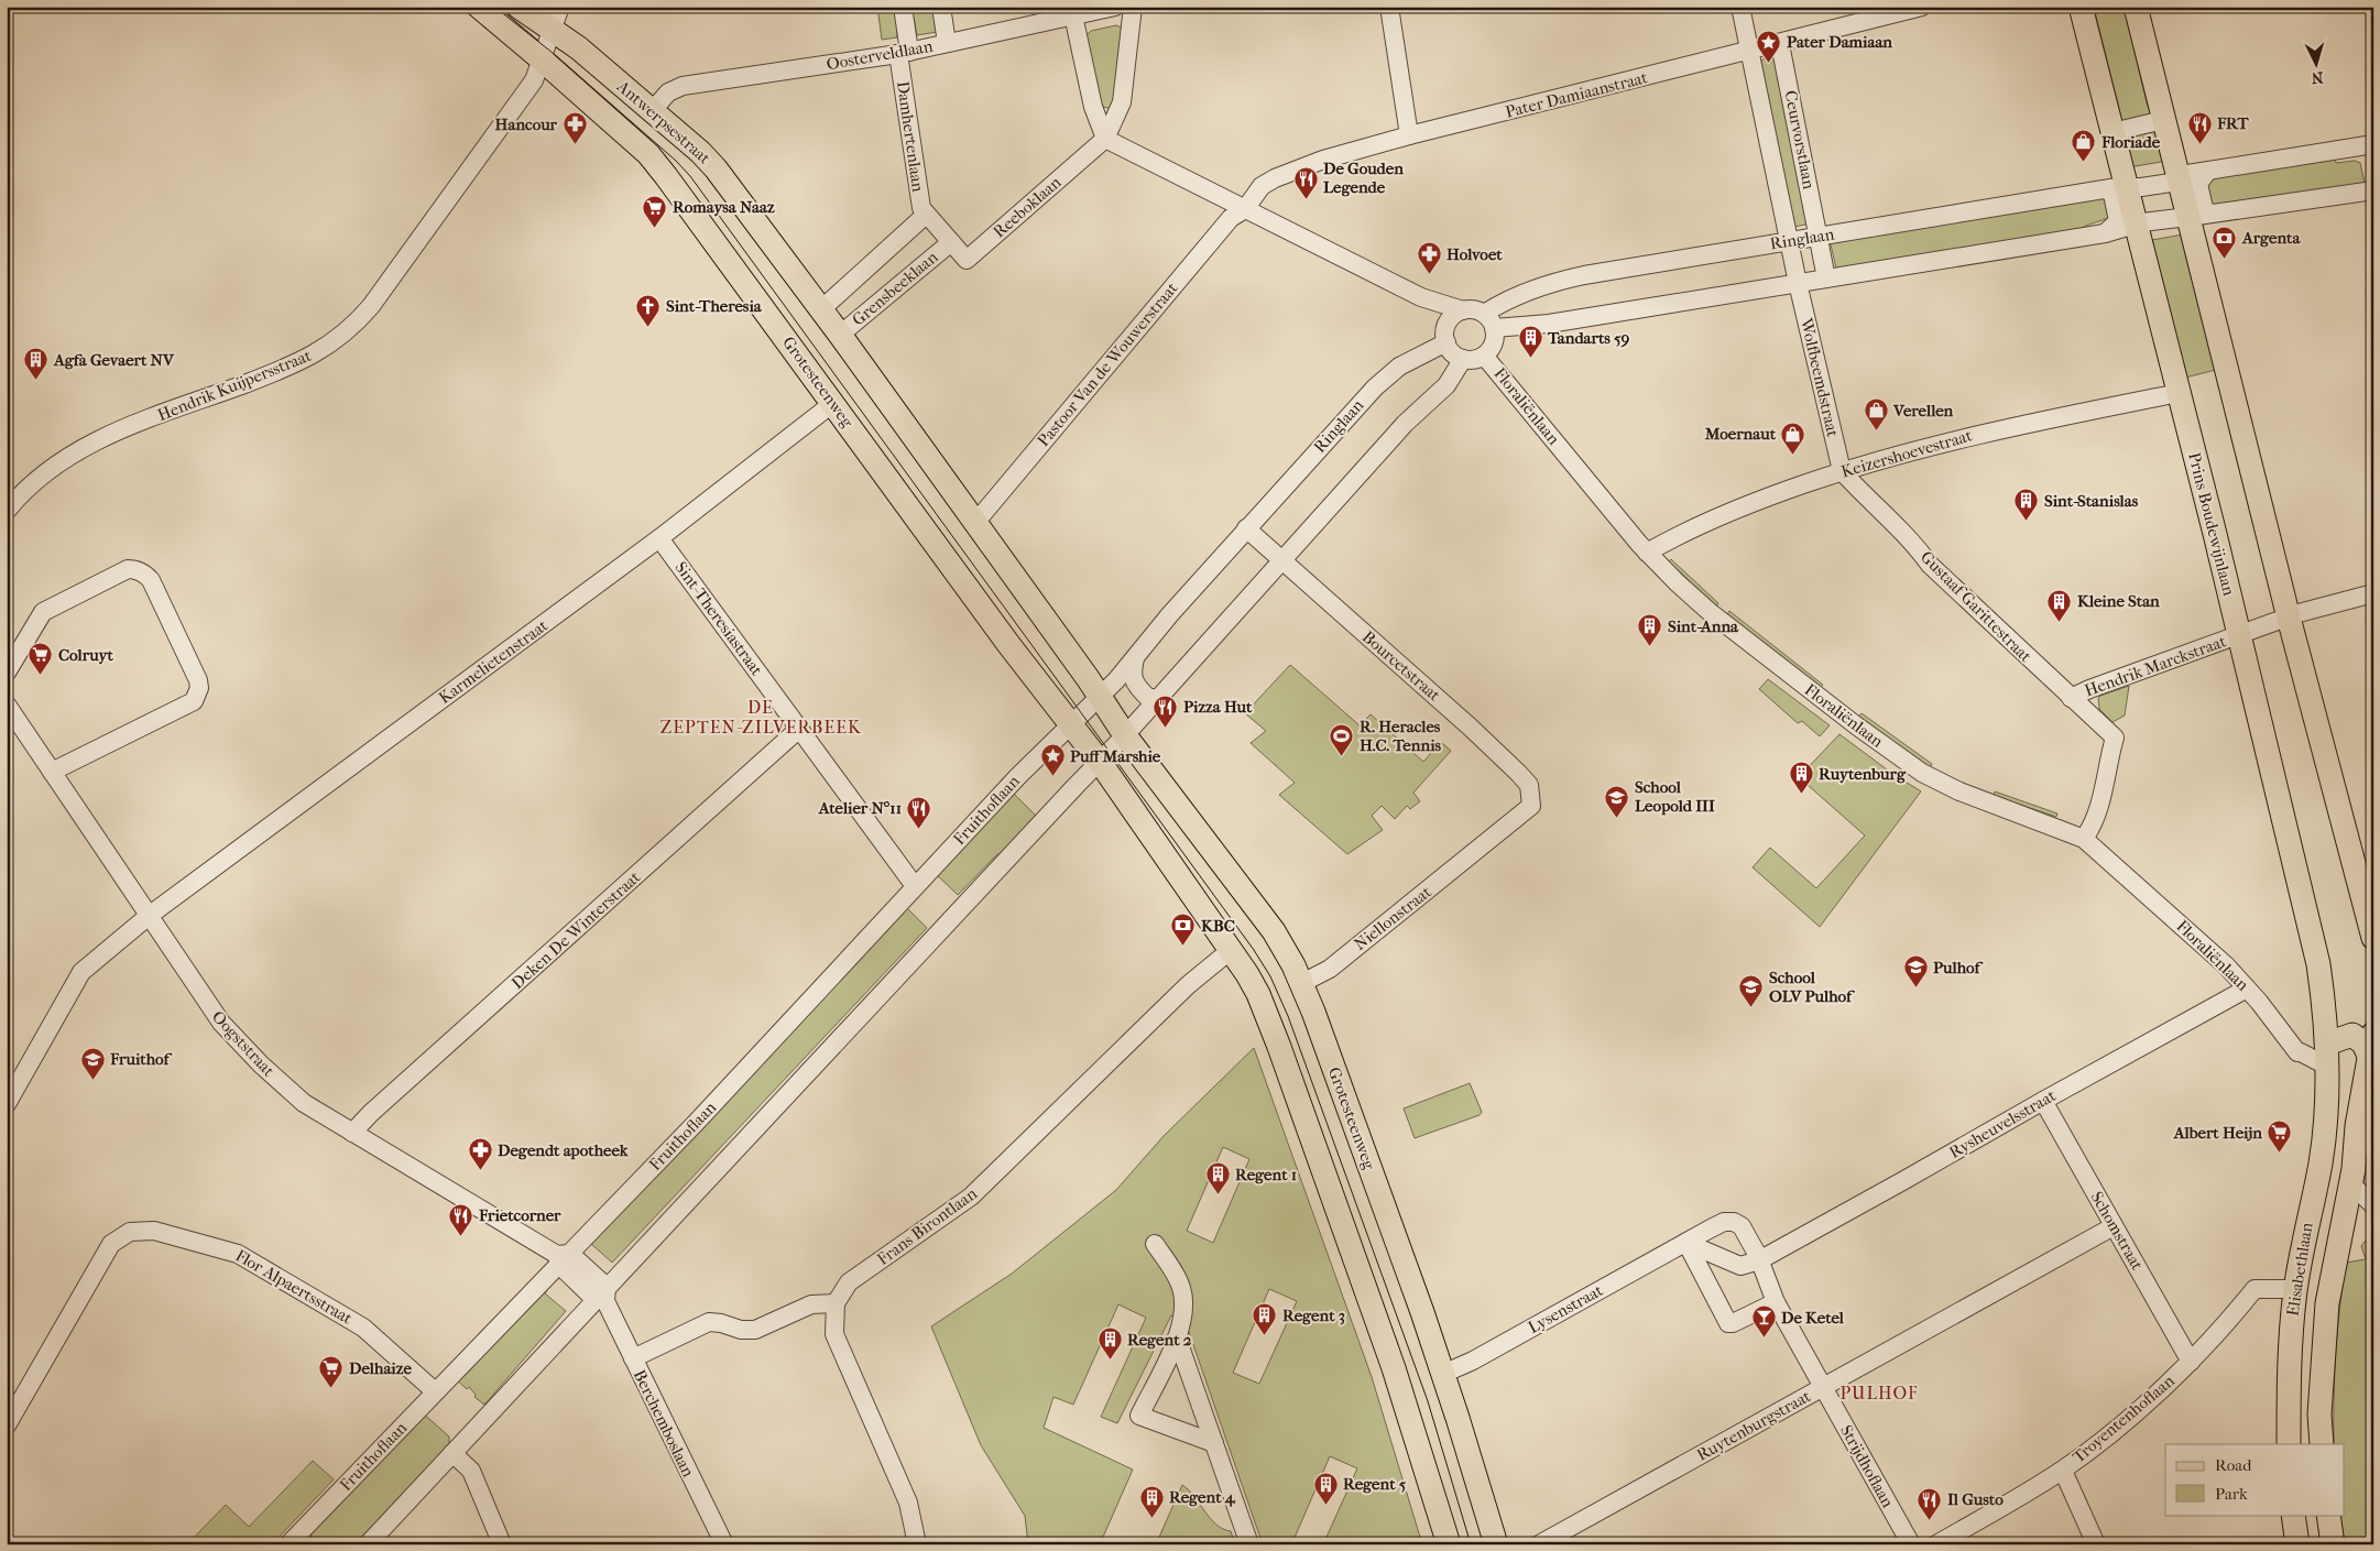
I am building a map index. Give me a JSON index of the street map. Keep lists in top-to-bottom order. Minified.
{"streets":{"main road":["Antwerpsestraat","Grotesteenweg","Prins Boudewijnlaan","Elisabethlaan"],"street":["Oosterveldlaan","Pater Damiaanstraat","Damhertenlaan","Ceurvorstlaan","Reeboklaan","Ringlaan","Grensbeeklaan","Pastoor Van de Wouwerstraat","Wolfbeemdstraat","Hendrik Kuijpersstraat","Floraliënlaan","Keizershoevestraat","Gustaaf Garittestraat","Sint-Theresiastraat","Karmelietenstraat","Bourcetstraat","Hendrik Marckstraat","Fruithoflaan","Niellonstraat","Deken De Winterstraat","Oogststraat","Rysheuvelsstraat","Frans Birontlaan","Schomstraat","Flor Alpaertsstraat","Lysenstraat","Troyentenhoflaan","Berchemboslaan","Ruytenburgstraat","Strijdhoflaan"]},"crossings":[["Oosterveldlaan","Antwerpsestraat"],["Oosterveldlaan","Damhertenlaan"],["Pater Damiaanstraat","Ceurvorstlaan"],["Pater Damiaanstraat","Pastoor Van de Wouwerstraat"],["Antwerpsestraat","Grensbeeklaan"],["Damhertenlaan","Reeboklaan"],["Damhertenlaan","Grensbeeklaan"],["Ceurvorstlaan","Ringlaan"],["Ceurvorstlaan","Wolfbeemdstraat"],["Reeboklaan","Grensbeeklaan"],["Ringlaan","Grotesteenweg"],["Ringlaan","Floraliënlaan"],["Ringlaan","Prins Boudewijnlaan"],["Ringlaan","Fruithoflaan"],["Wolfbeemdstraat","Keizershoevestraat"],["Wolfbeemdstraat","Gustaaf Garittestraat"],["Grotesteenweg","Hendrik Kuijpersstraat"],["Grotesteenweg","Karmelietenstraat"],["Grotesteenweg","Fruithoflaan"],["Grotesteenweg","Niellonstraat"],["Grotesteenweg","Lysenstraat"],["Floraliënlaan","Keizershoevestraat"],["Floraliënlaan","Prins Boudewijnlaan"],["Floraliënlaan","Gustaaf Garittestraat"],["Floraliënlaan","Rysheuvelsstraat"],["Keizershoevestraat","Prins Boudewijnlaan"],["Keizershoevestraat","Gustaaf Garittestraat"],["Prins Boudewijnlaan","Hendrik Marckstraat"],["Prins Boudewijnlaan","Elisabethlaan"],["Gustaaf Garittestraat","Hendrik Marckstraat"],["Sint-Theresiastraat","Karmelietenstraat"],["Sint-Theresiastraat","Fruithoflaan"],["Sint-Theresiastraat","Deken De Winterstraat"],["Karmelietenstraat","Oogststraat"],["Bourcetstraat","Niellonstraat"],["Fruithoflaan","Oogststraat"],["Fruithoflaan","Flor Alpaertsstraat"],["Deken De Winterstraat","Oogststraat"],["Oogststraat","Berchemboslaan"],["Rysheuvelsstraat","Schomstraat"],["Rysheuvelsstraat","Strijdhoflaan"],["Schomstraat","Troyentenhoflaan"],["Schomstraat","Ruytenburgstraat"],["Elisabethlaan","Troyentenhoflaan"],["Lysenstraat","Strijdhoflaan"],["Ruytenburgstraat","Strijdhoflaan"]],"districts":["DE ZEPTEN-ZILVERBEEK","PULHOF"],"places":{"place":["Pater Damiaan","Puff Marshie"],"restaurant":["FRT","De Gouden Legende","Pizza Hut","Atelier N°11","Frietcorner","Il Gusto"],"pharmacy":["Hancour","Holvoet","Degendt apotheek"],"shop":["Floriade","Verellen","Moernaut"],"supermarket":["Romaysa Naaz","Colruyt","Albert Heijn","Delhaize"],"bank":["Argenta","KBC"],"church":["Sint-Theresia"],"building":["Tandarts 59","Agfa Gevaert NV","Sint-Stanislas","Kleine Stan","Sint-Anna","Ruytenburg","Regent 1","Regent 3","Regent 2","Regent 5","Regent 4"],"sports":["R. Heracles H.C. Tennis"],"school or university":["School Leopold III","Pulhof","School OLV Pulhof","Fruithof"],"bar":["De Ketel"]},"legend":["Road","Park"],"north":"bottom"}
